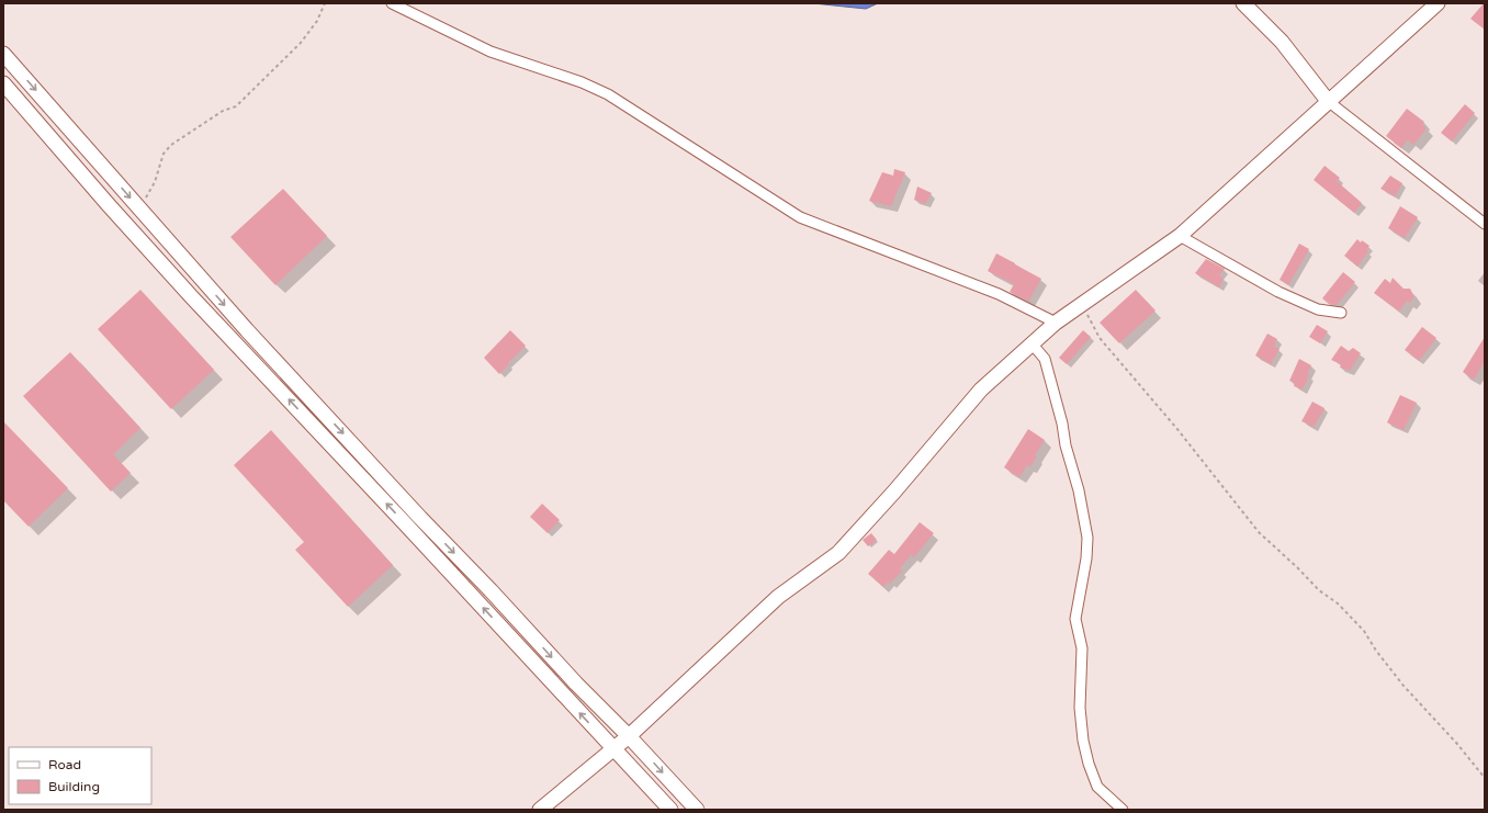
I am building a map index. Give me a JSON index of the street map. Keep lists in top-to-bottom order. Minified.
{"legend":["Road","Building"]}
